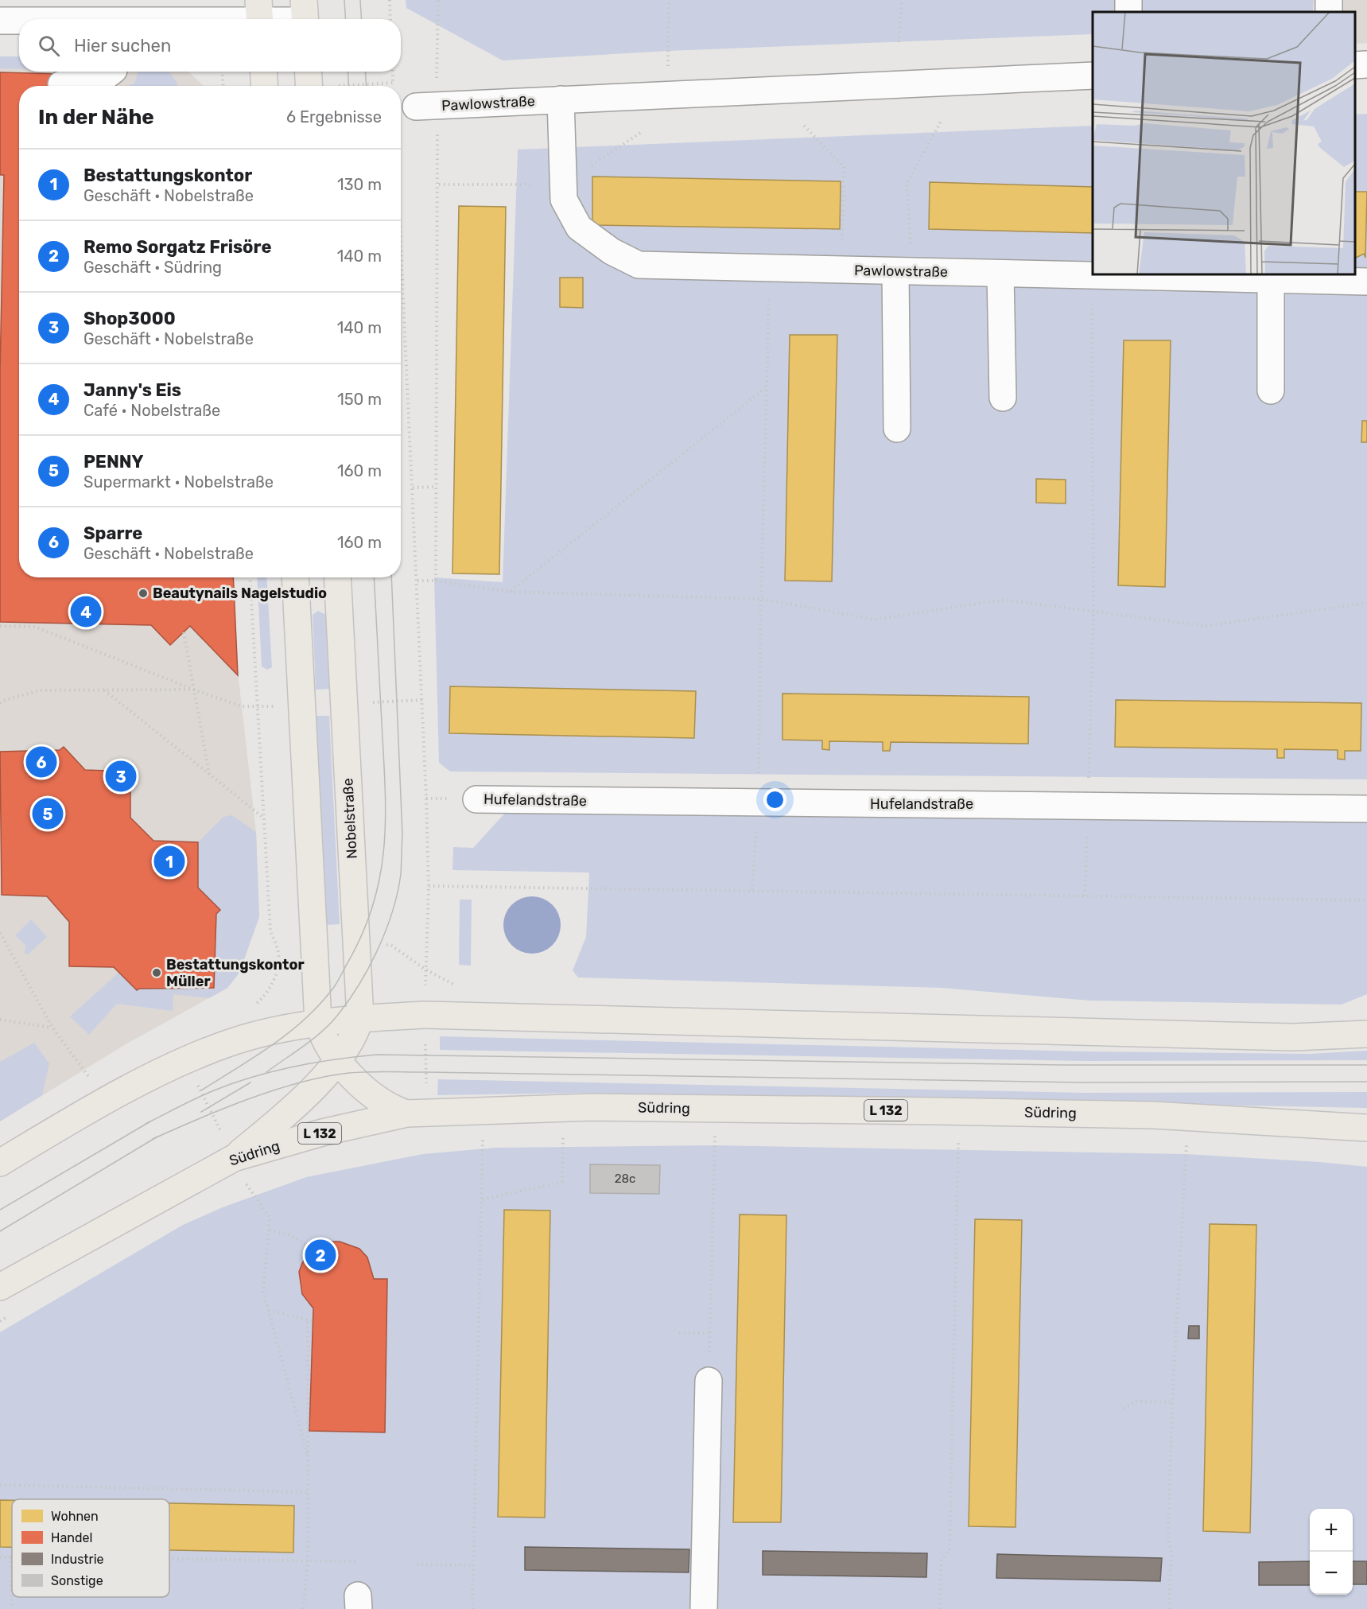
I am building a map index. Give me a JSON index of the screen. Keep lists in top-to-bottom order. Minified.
{"streets":{"main road":["Nobelstraße","Südring","L 132"],"street":["Pawlowstraße","Hufelandstraße"]},"crossings":[["Nobelstraße","Südring"],["Nobelstraße","L 132"],["Südring","L 132"]],"places":["Beautynails Nagelstudio","Bestattungskontor Müller"],"house_numbers":["28c"],"legend":["Wohnen","Handel","Industrie","Sonstige"],"page":{"search":"Hier suchen","heading":["In der Nähe","6 Ergebnisse"],"list":[{"mark":"1","name":"Bestattungskontor","note":"Geschäft · Nobelstraße","value":"130 m"},{"mark":"2","name":"Remo Sorgatz Frisöre","note":"Geschäft · Südring","value":"140 m"},{"mark":"3","name":"Shop3000","note":"Geschäft · Nobelstraße","value":"140 m"},{"mark":"4","name":"Janny's Eis","note":"Café · Nobelstraße","value":"150 m"},{"mark":"5","name":"PENNY","note":"Supermarkt · Nobelstraße","value":"160 m"},{"mark":"6","name":"Sparre","note":"Geschäft · Nobelstraße","value":"160 m"}],"pins":["4","6","3","5","1","2"],"map_buttons":["+","−"]}}
